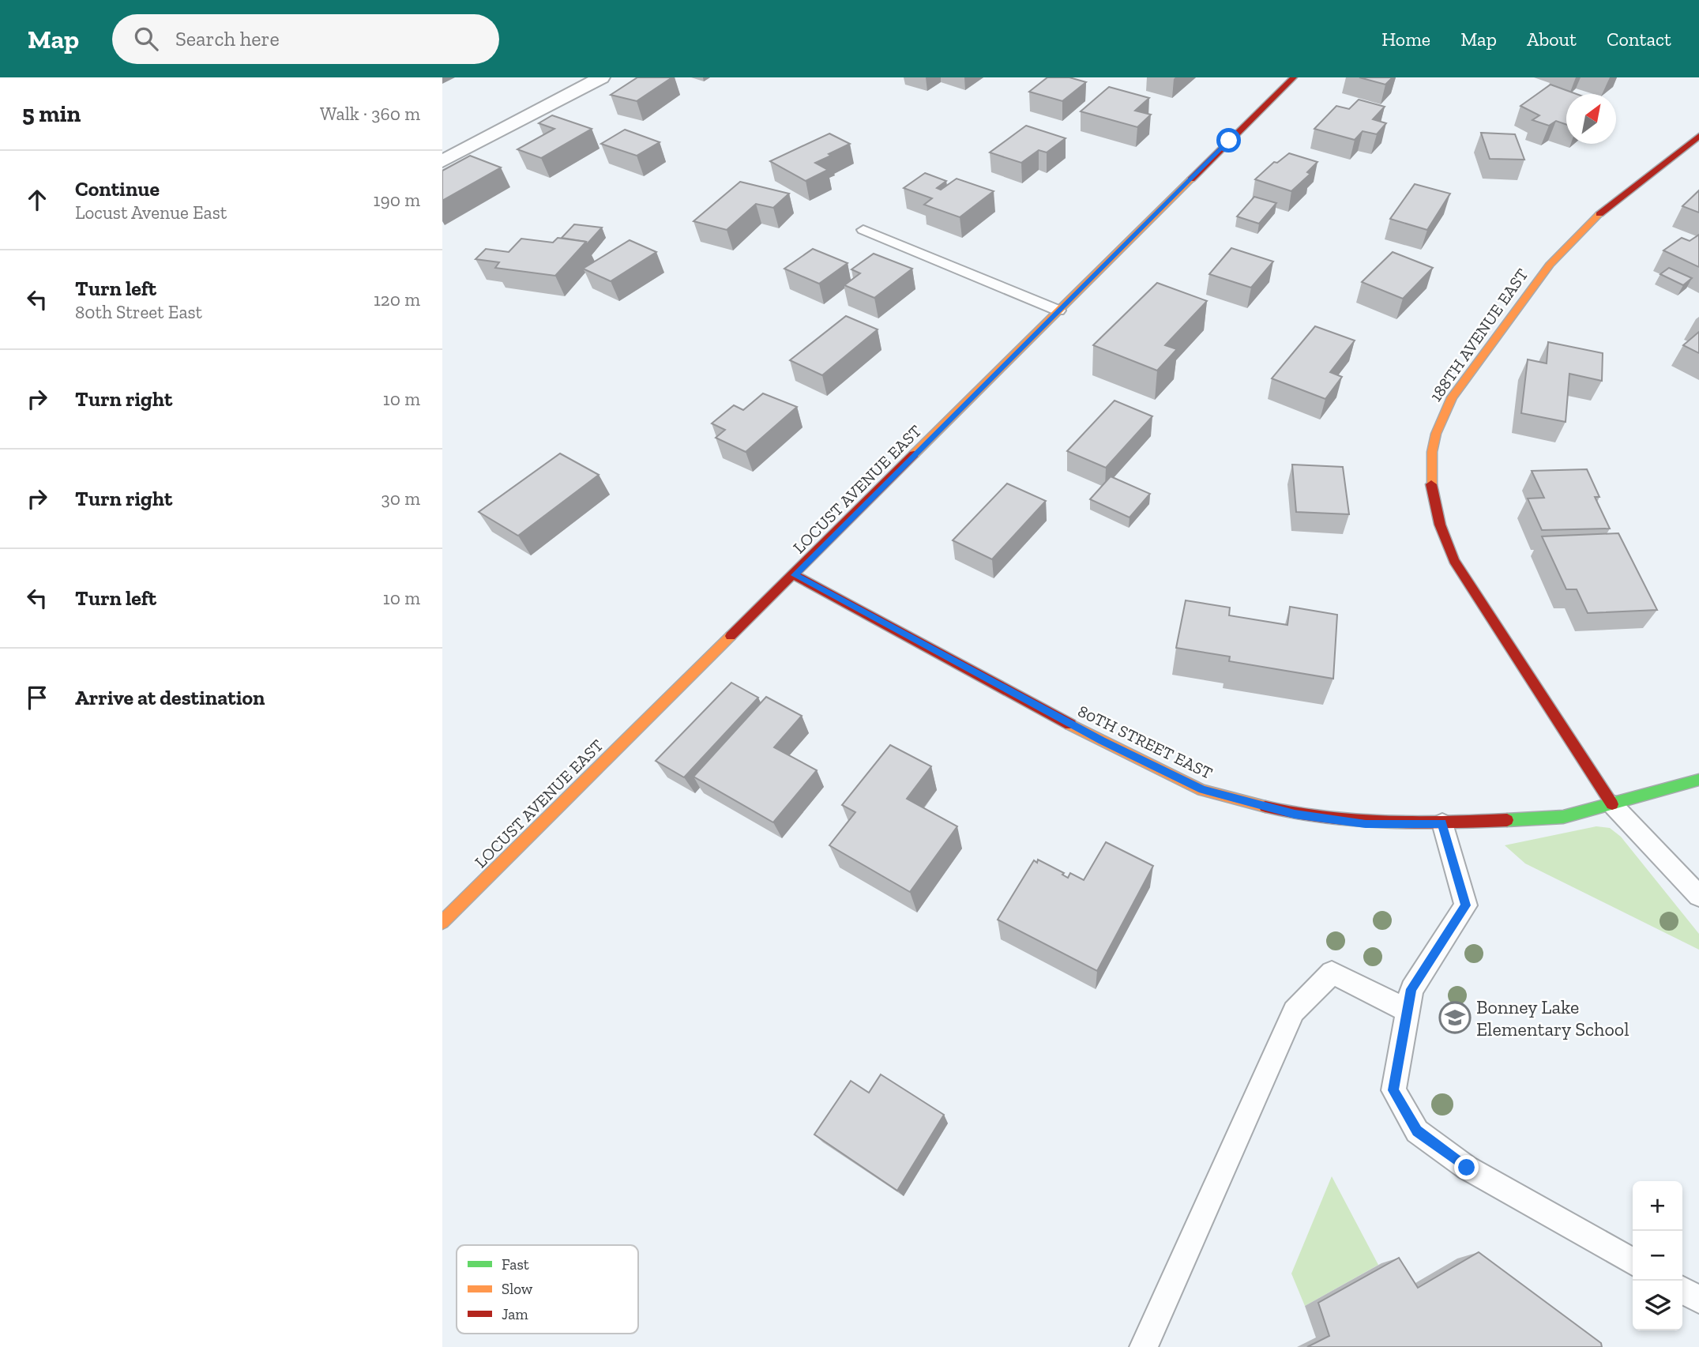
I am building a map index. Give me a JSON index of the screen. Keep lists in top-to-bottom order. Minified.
{"streets":{"street":["188TH AVENUE EAST","LOCUST AVENUE EAST","80TH STREET EAST"]},"crossings":[["188TH AVENUE EAST","80TH STREET EAST"],["LOCUST AVENUE EAST","80TH STREET EAST"]],"places":{"school or university":["Bonney Lake Elementary School"]},"legend":["Fast","Slow","Jam"],"north":"top right","page":{"header":"Map","search":"Search here","nav":["Home","Map","About","Contact"],"heading":["5 min","Walk · 360 m"],"list":[["Continue","Locust Avenue East","190 m"],["Turn left","80th Street East","120 m"],["Turn right","10 m"],["Turn right","30 m"],["Turn left","10 m"],"Arrive at destination"],"map_buttons":["+","−"]}}
